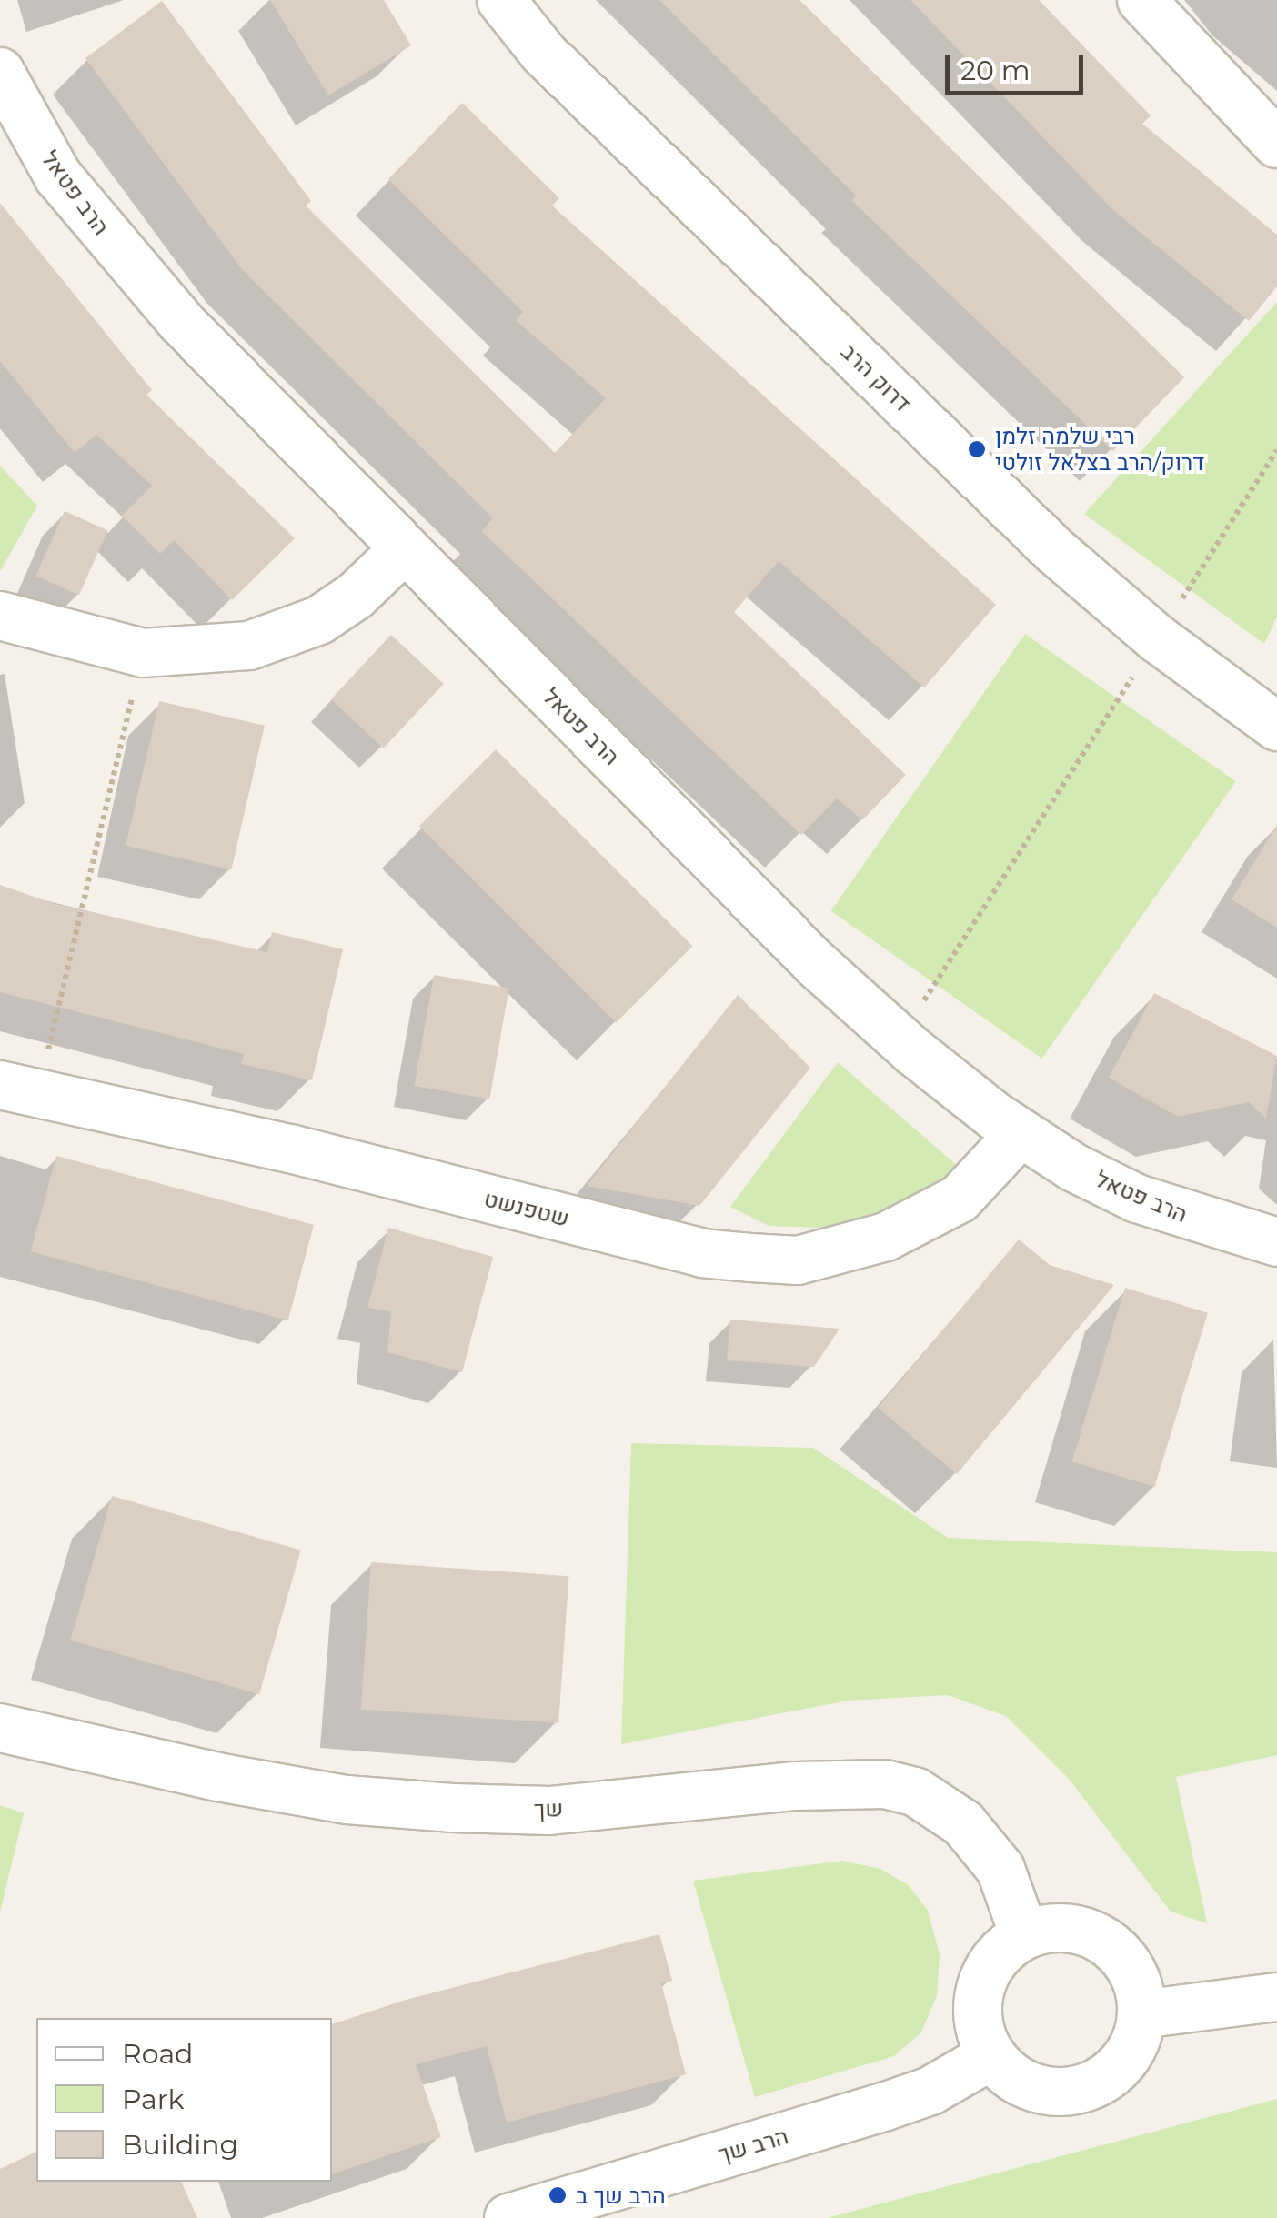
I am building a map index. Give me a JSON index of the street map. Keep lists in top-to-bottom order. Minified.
{"streets":{"street":["הרב פטאל","דרוק הרב","שטפנשט","שך","הרב שך"]},"crossings":[["הרב פטאל","שטפנשט"],["שך","הרב שך"]],"places":["רבי שלמה זלמן דרוק/הרב בצלאל זולטי","הרב שך ב"],"legend":["Road","Park","Building"],"scale_bar":"20 m"}
